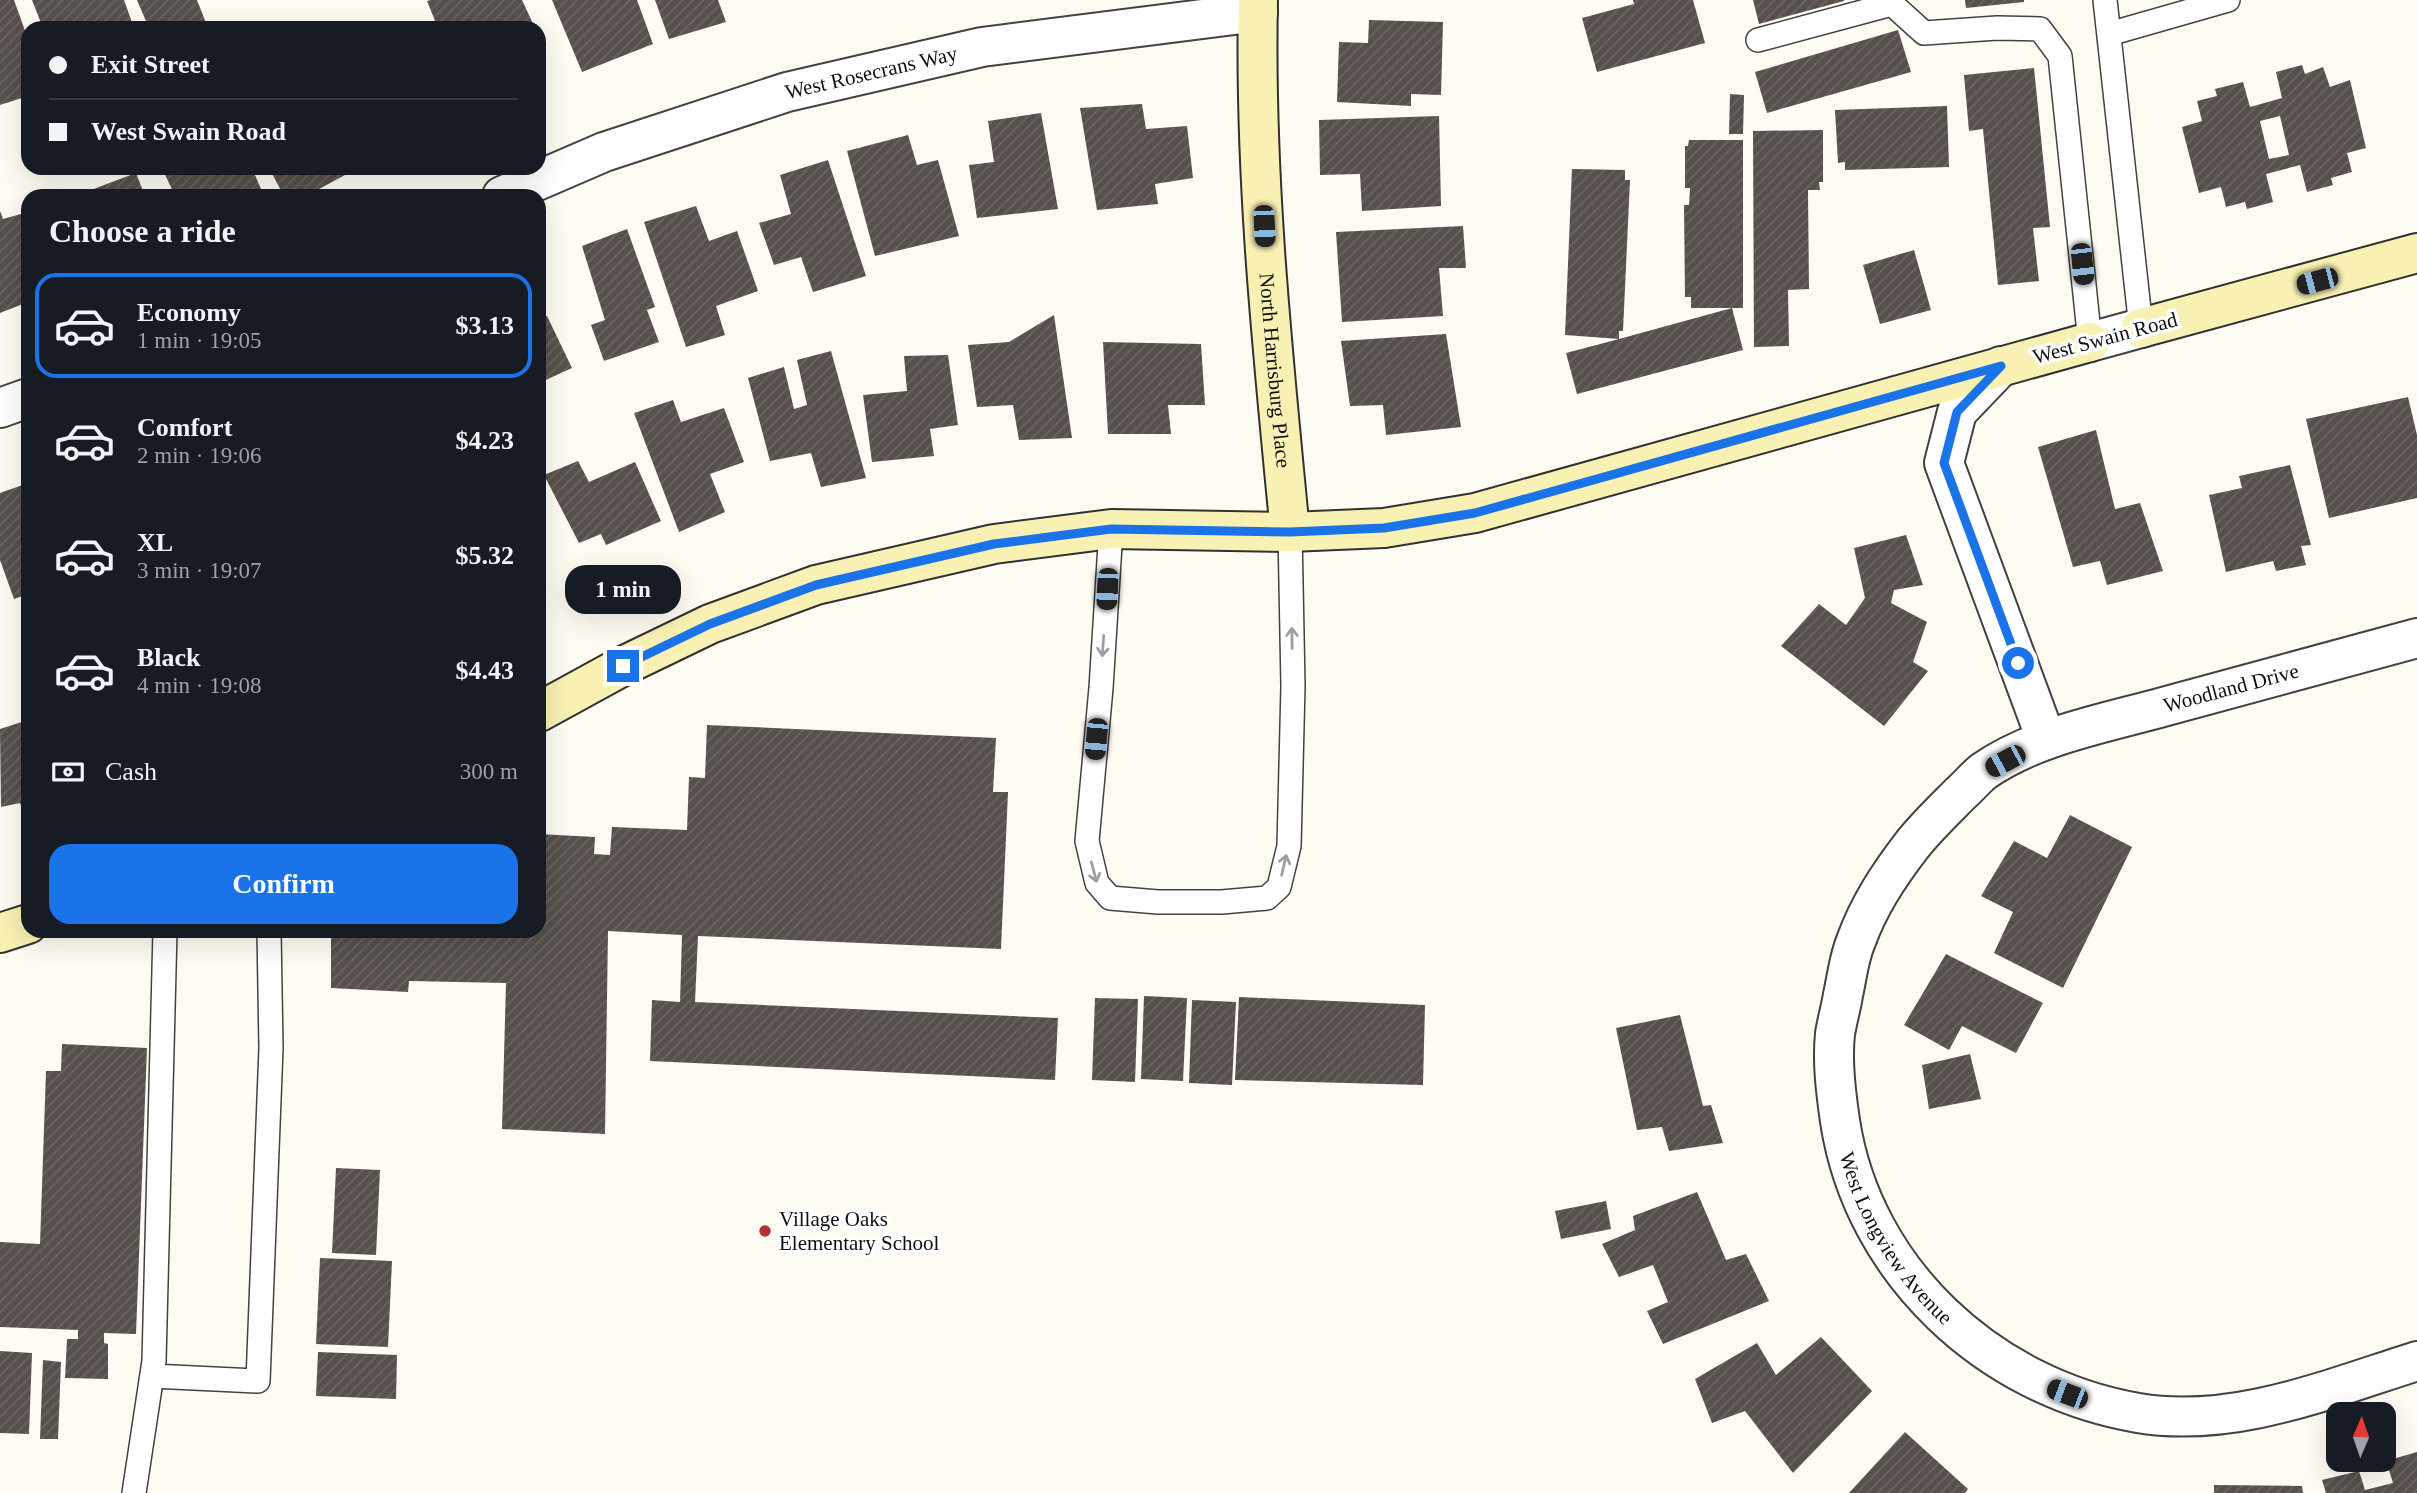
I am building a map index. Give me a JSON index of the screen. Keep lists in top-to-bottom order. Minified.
{"streets":{"street":["West Rosecrans Way","West Swain Road","North Harrisburg Place","Woodland Drive","West Longview Avenue"]},"crossings":[["West Rosecrans Way","North Harrisburg Place"],["West Swain Road","North Harrisburg Place"],["Woodland Drive","West Longview Avenue"]],"places":["Village Oaks Elementary School"],"north":"top","page":{"banner":["Exit Street","West Swain Road"],"heading":"Choose a ride","list":[{"name":"Economy","note":"1 min · 19:05","value":"$3.13"},{"name":"Comfort","note":"2 min · 19:06","value":"$4.23"},{"name":"XL","note":"3 min · 19:07","value":"$5.32"},{"name":"Black","note":"4 min · 19:08","value":"$4.43"}],"bubble":"1 min","pay":["Cash","300 m"],"buttons":"Confirm"}}
